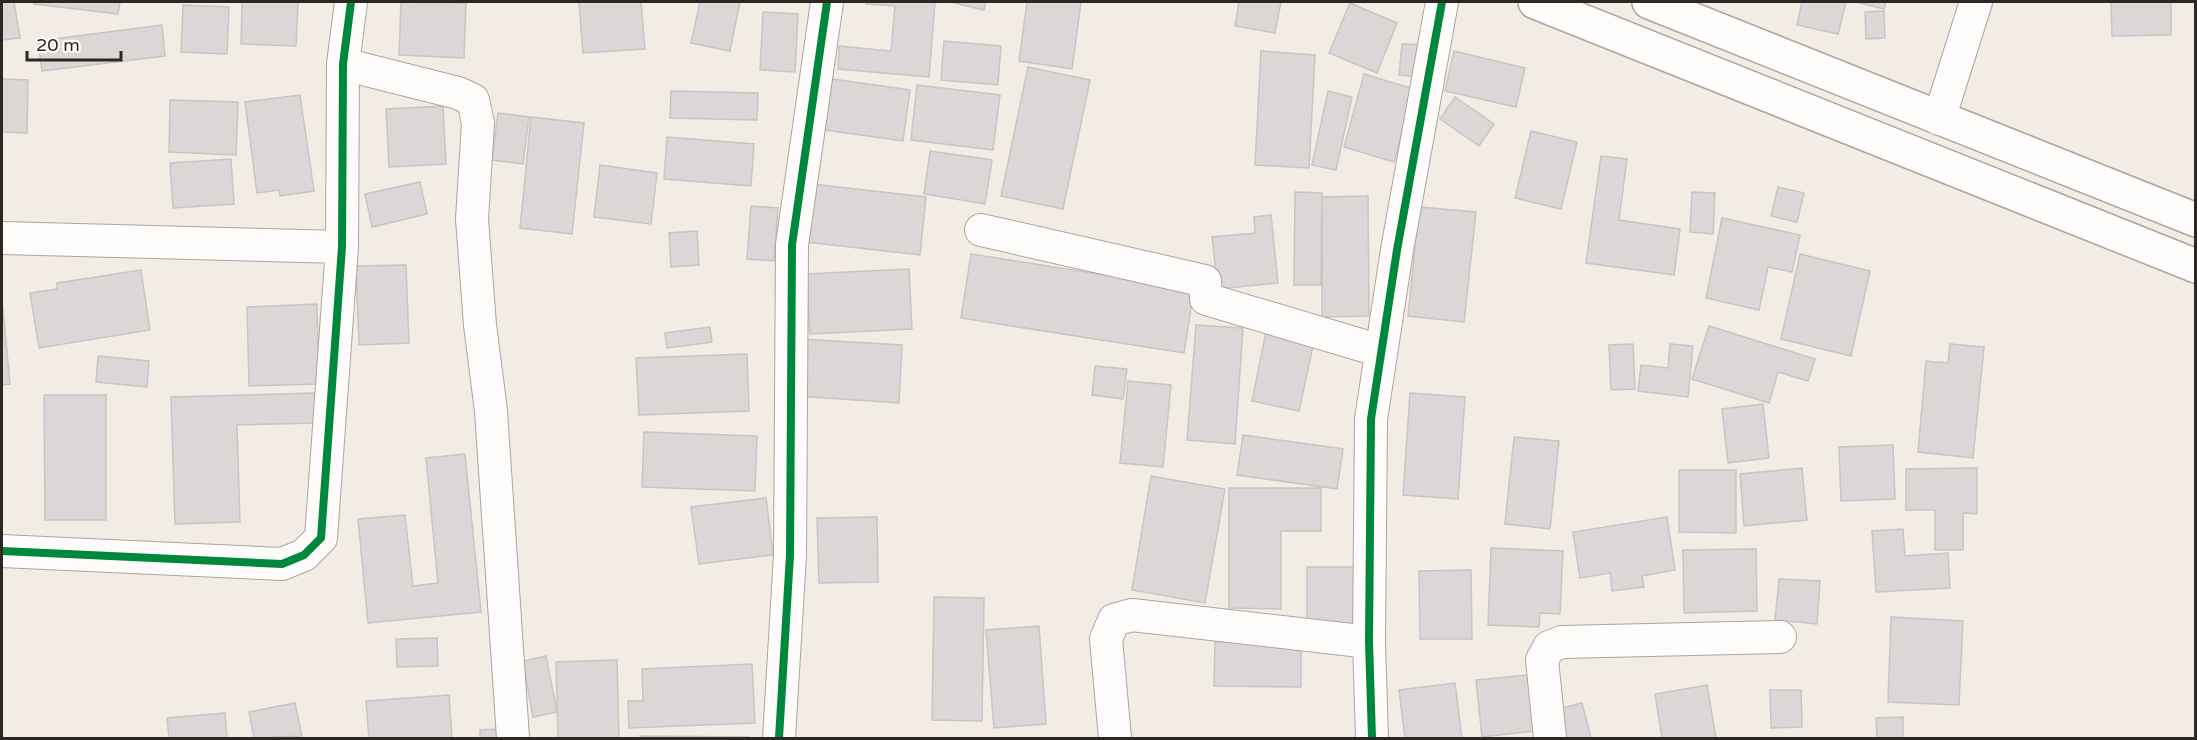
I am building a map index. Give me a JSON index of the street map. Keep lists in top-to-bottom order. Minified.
{"scale_bar":"20 m"}
